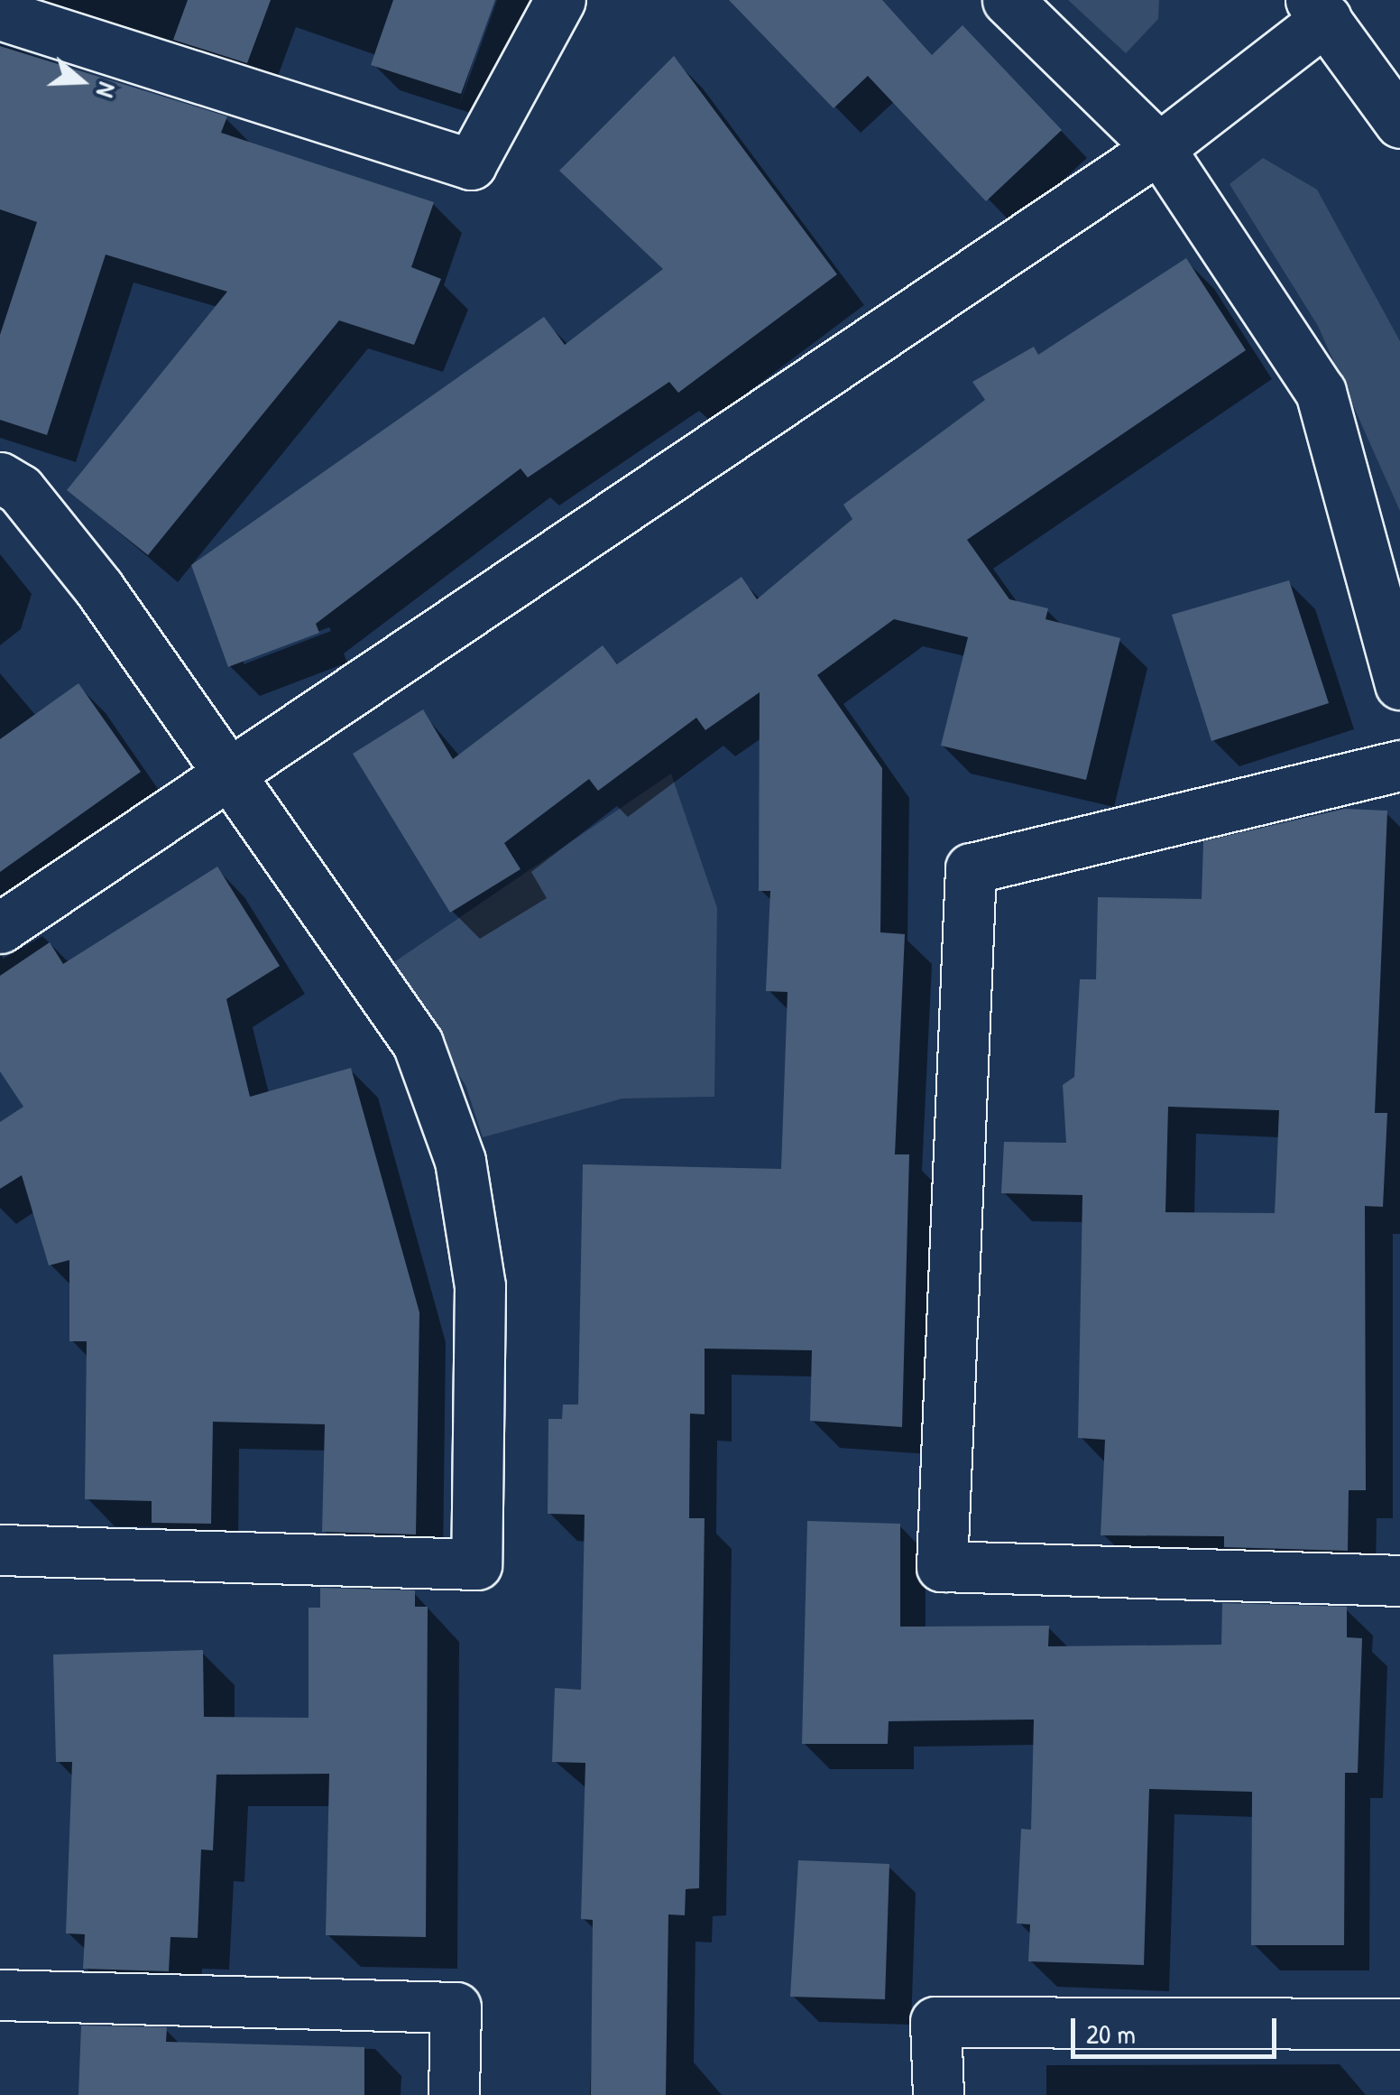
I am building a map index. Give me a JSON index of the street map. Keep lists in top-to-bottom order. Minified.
{"scale_bar":"20 m","north":"right"}
